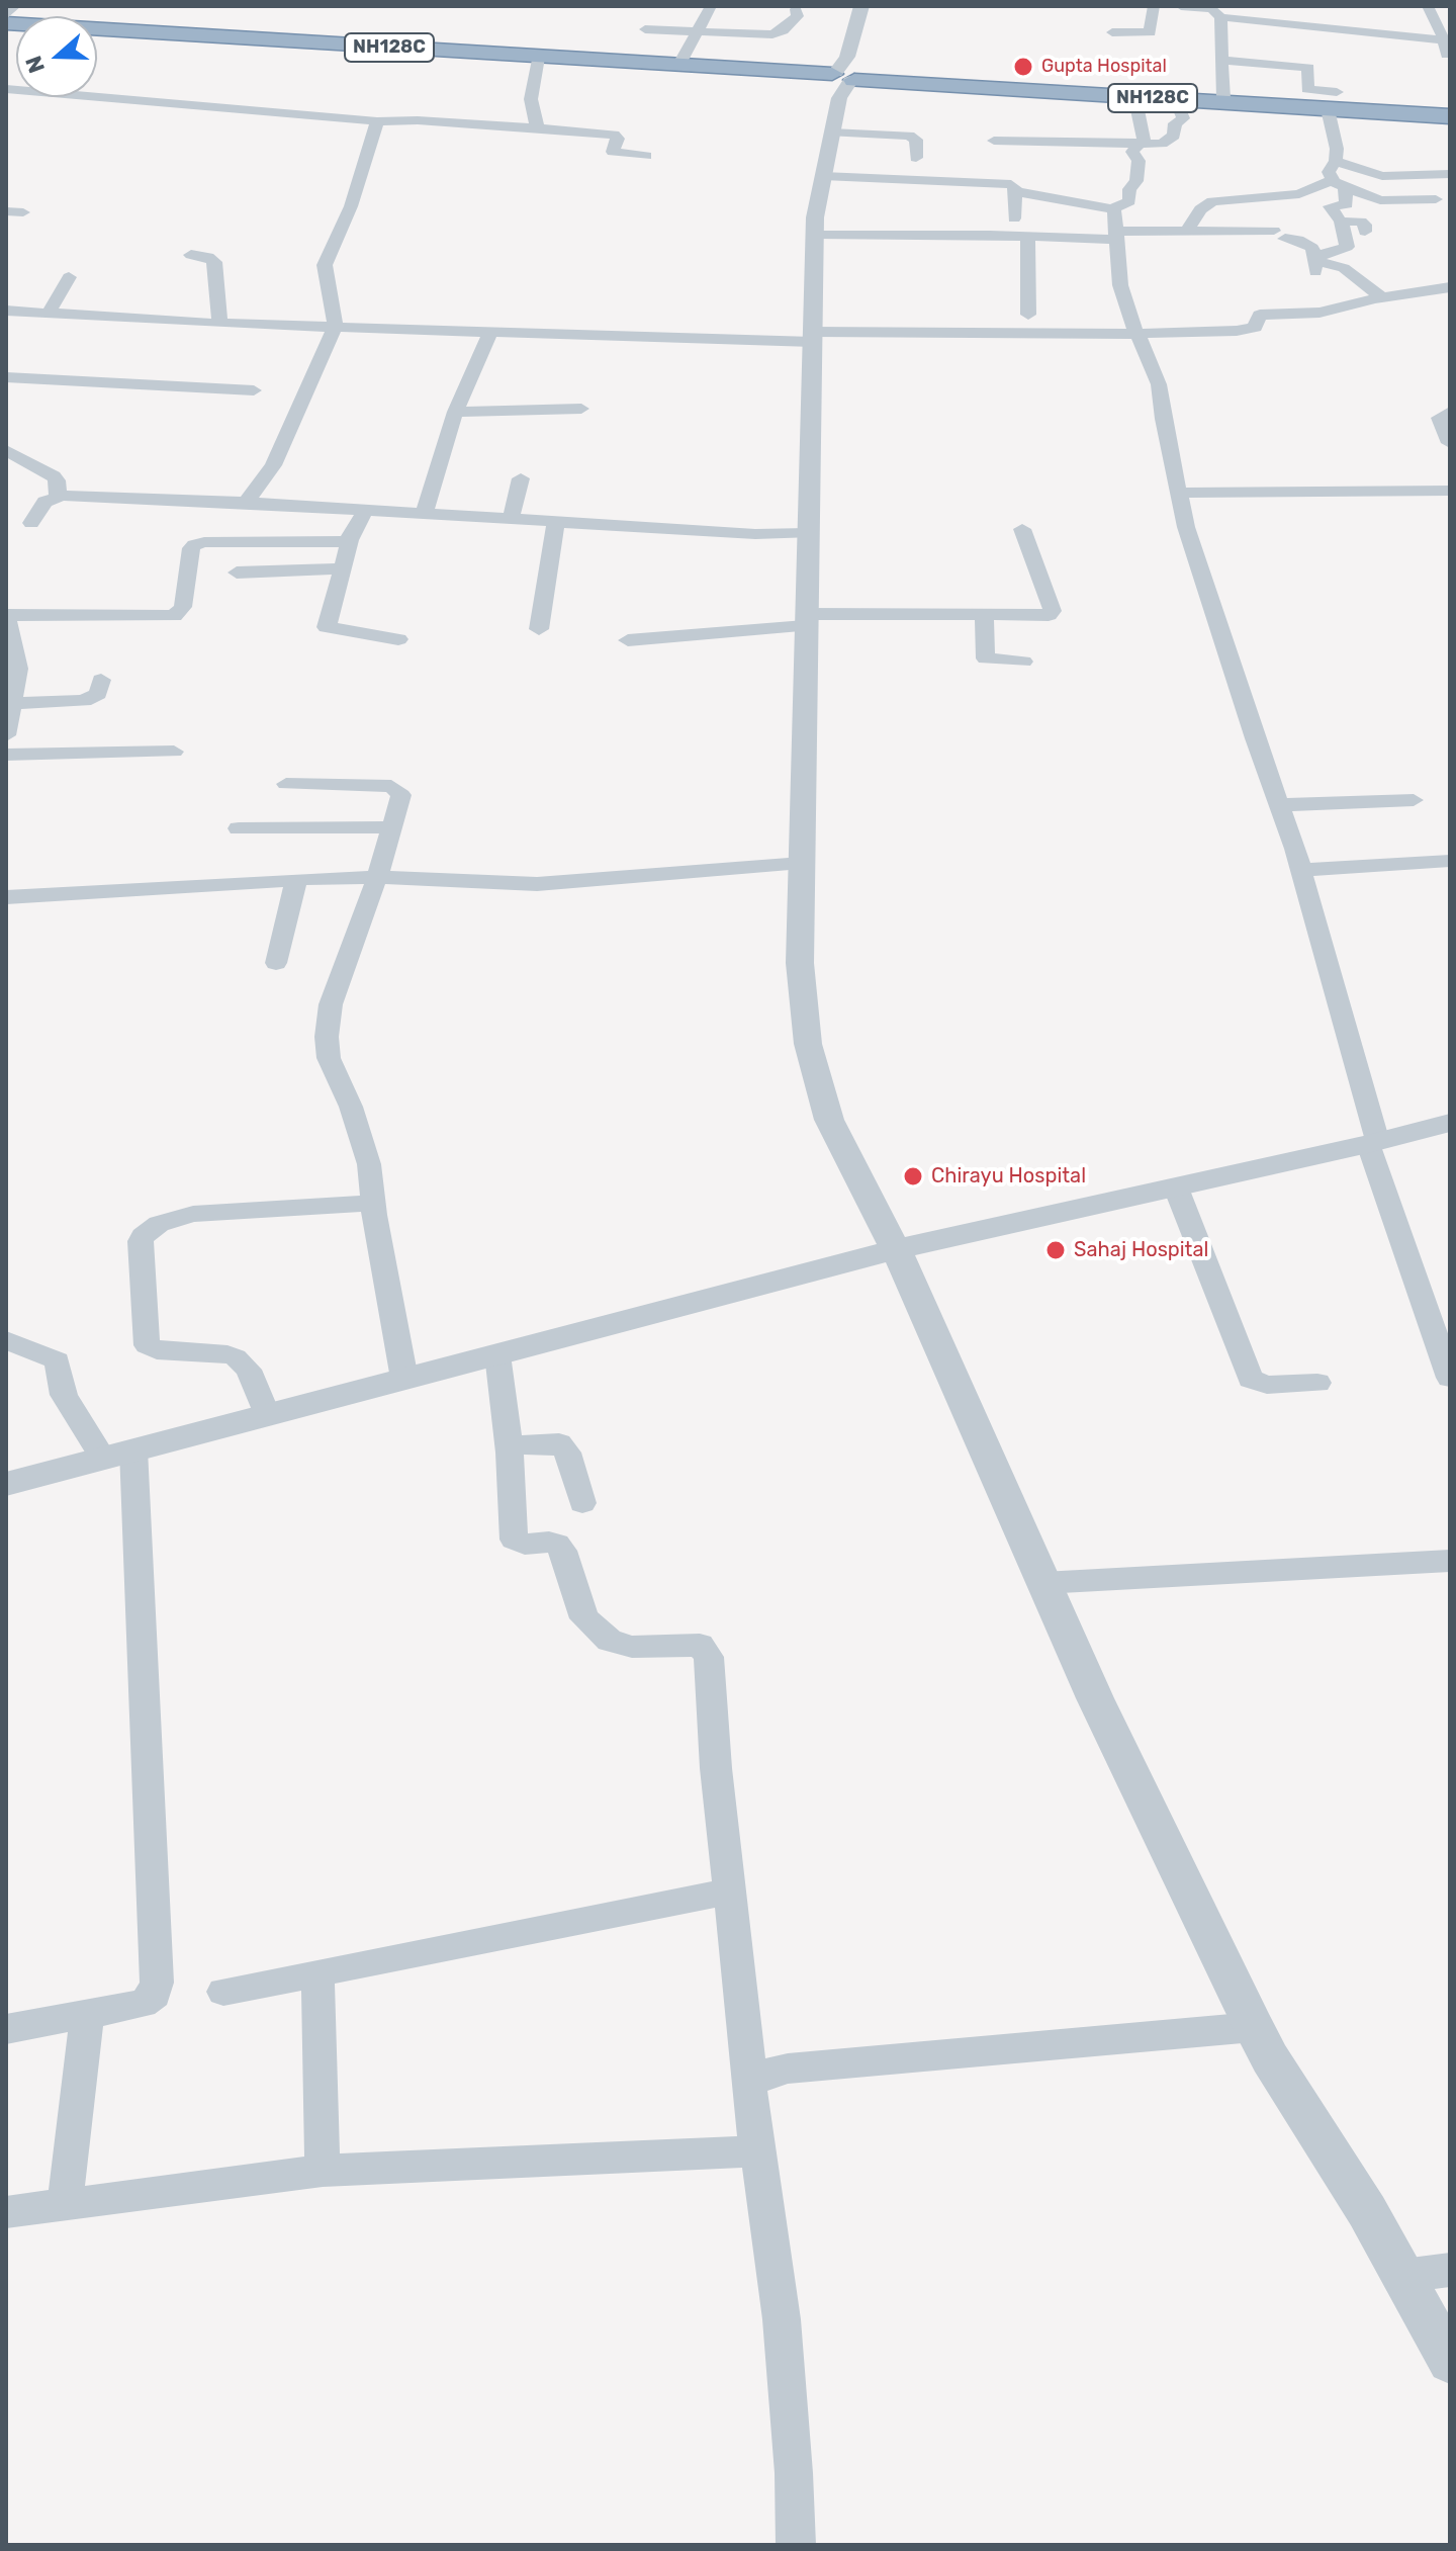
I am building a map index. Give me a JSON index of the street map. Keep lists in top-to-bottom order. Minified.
{"streets":{"highway":["NH128C"]},"places":["Gupta Hospital","Chirayu Hospital","Sahaj Hospital"],"north":"left"}
